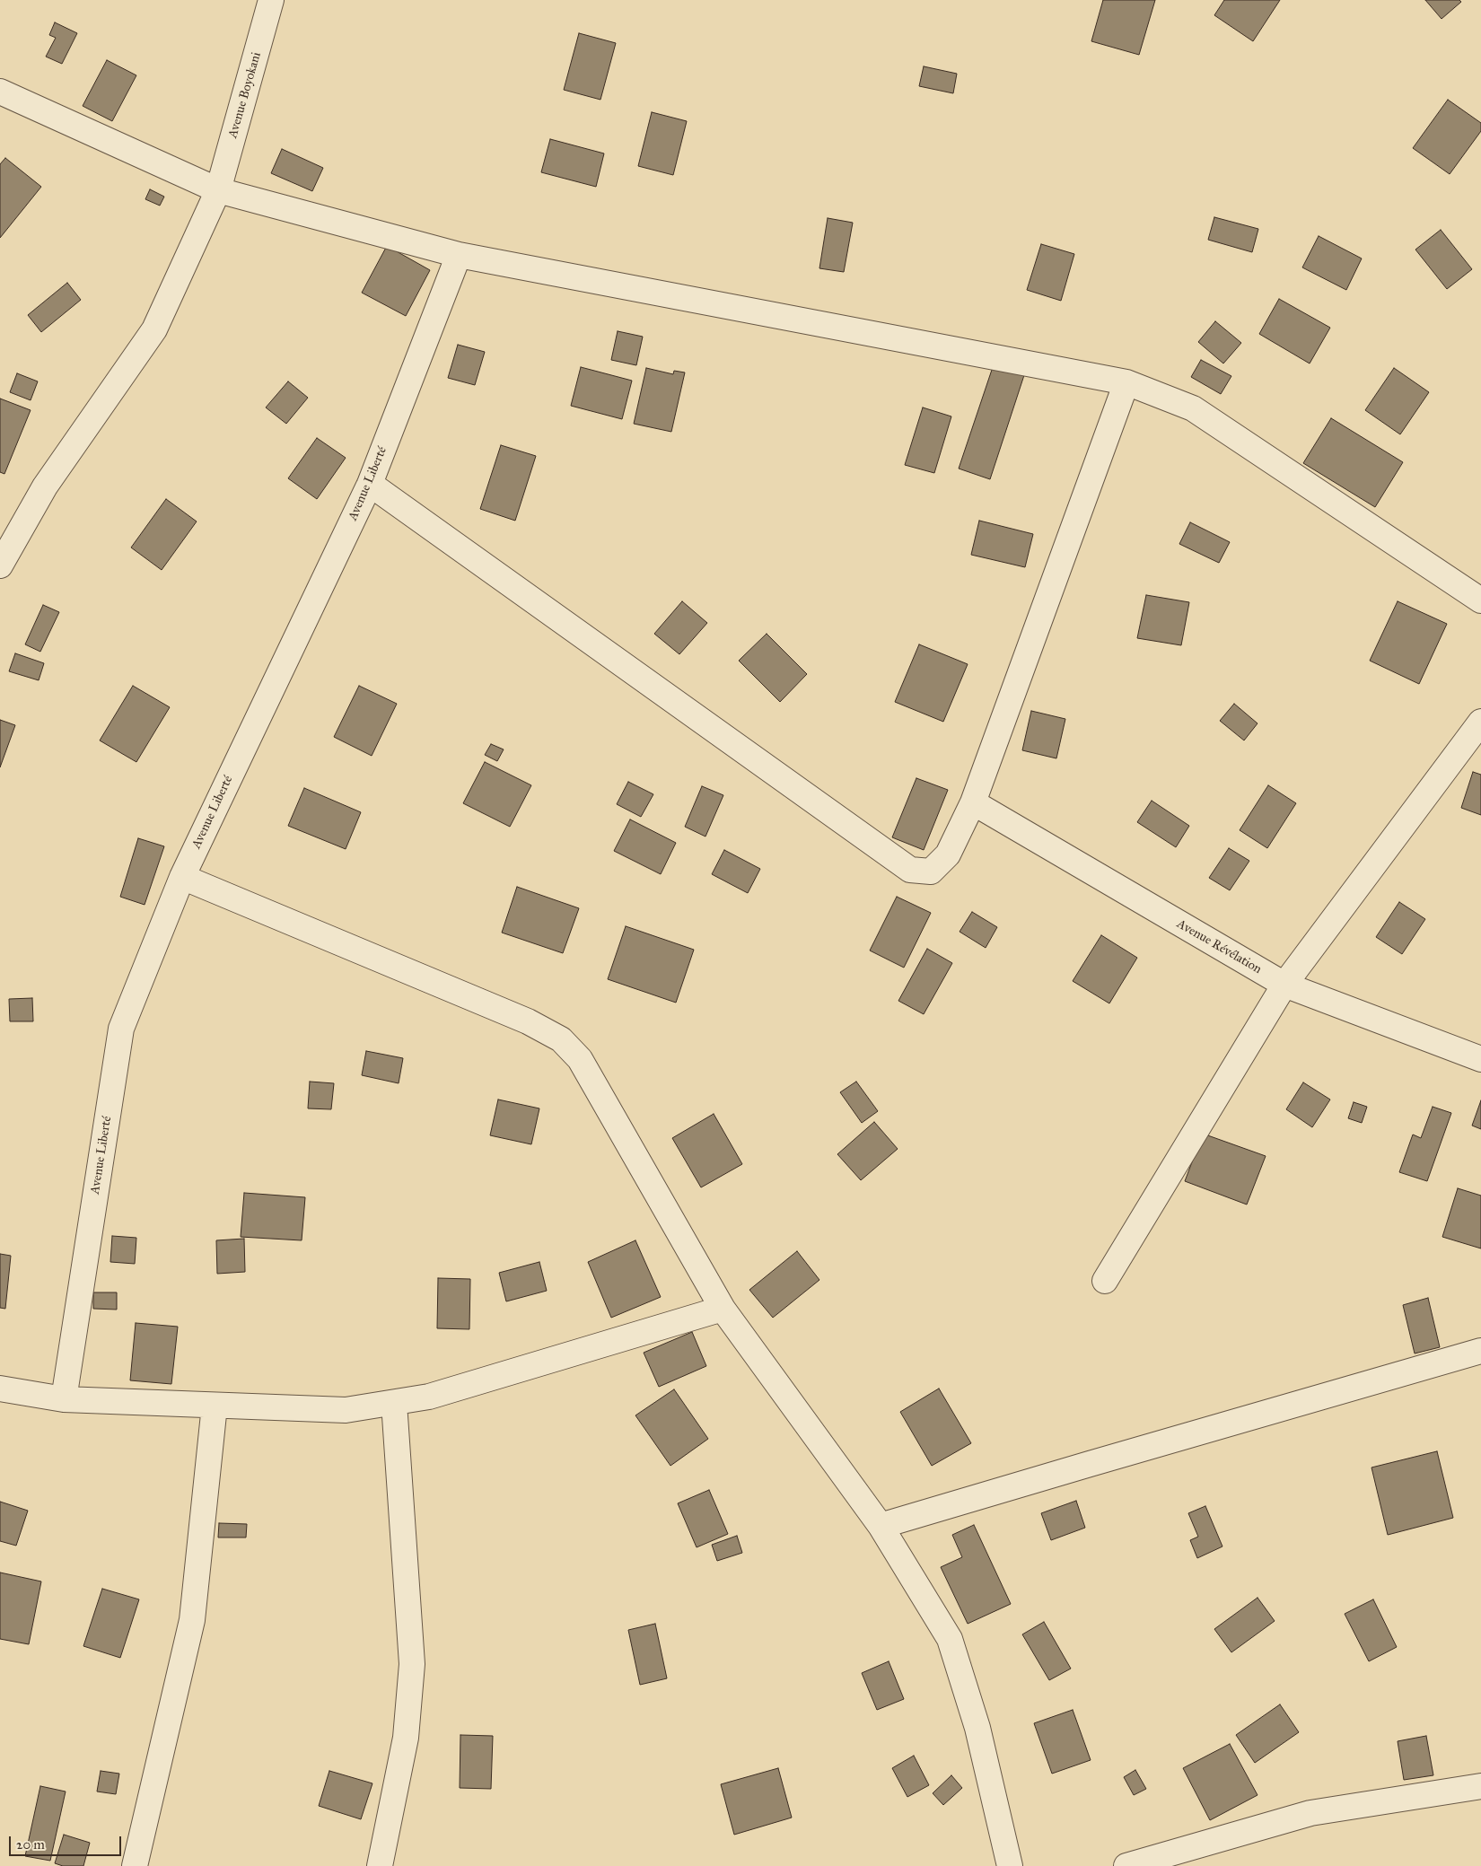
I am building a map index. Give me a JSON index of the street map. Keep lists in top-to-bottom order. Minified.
{"streets":{"street":["Avenue Boyokani","Avenue Liberté","Avenue Révélation"]},"scale_bar":"20 m"}
